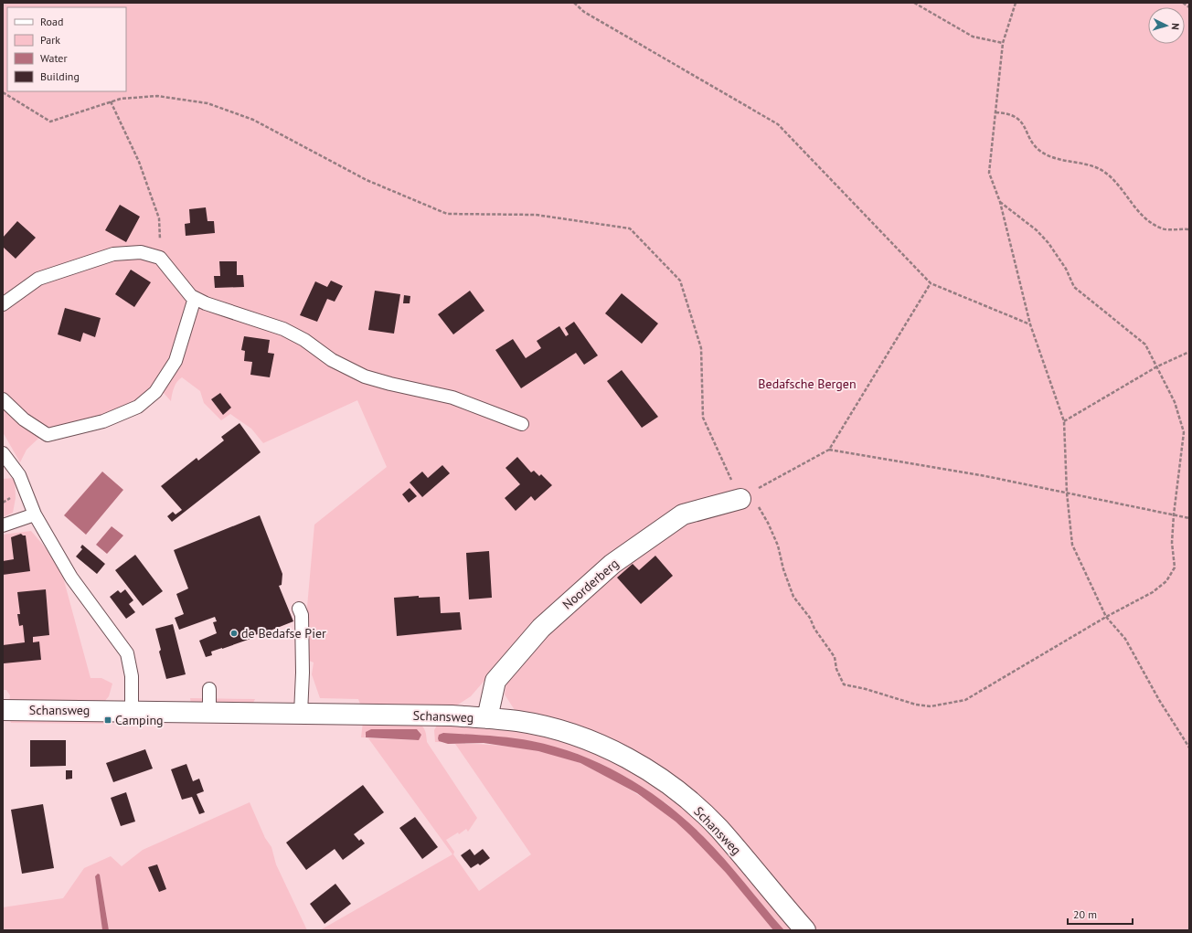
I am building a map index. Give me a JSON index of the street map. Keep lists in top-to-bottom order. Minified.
{"streets":{"street":["Noorderberg","Schansweg"]},"crossings":[["Noorderberg","Schansweg"]],"parks":["Bedafsche Bergen"],"places":{"other":["de Bedafse Pier"],"transit":["Camping"]},"legend":["Road","Park","Water","Building"],"scale_bar":"20 m","north":"right"}
